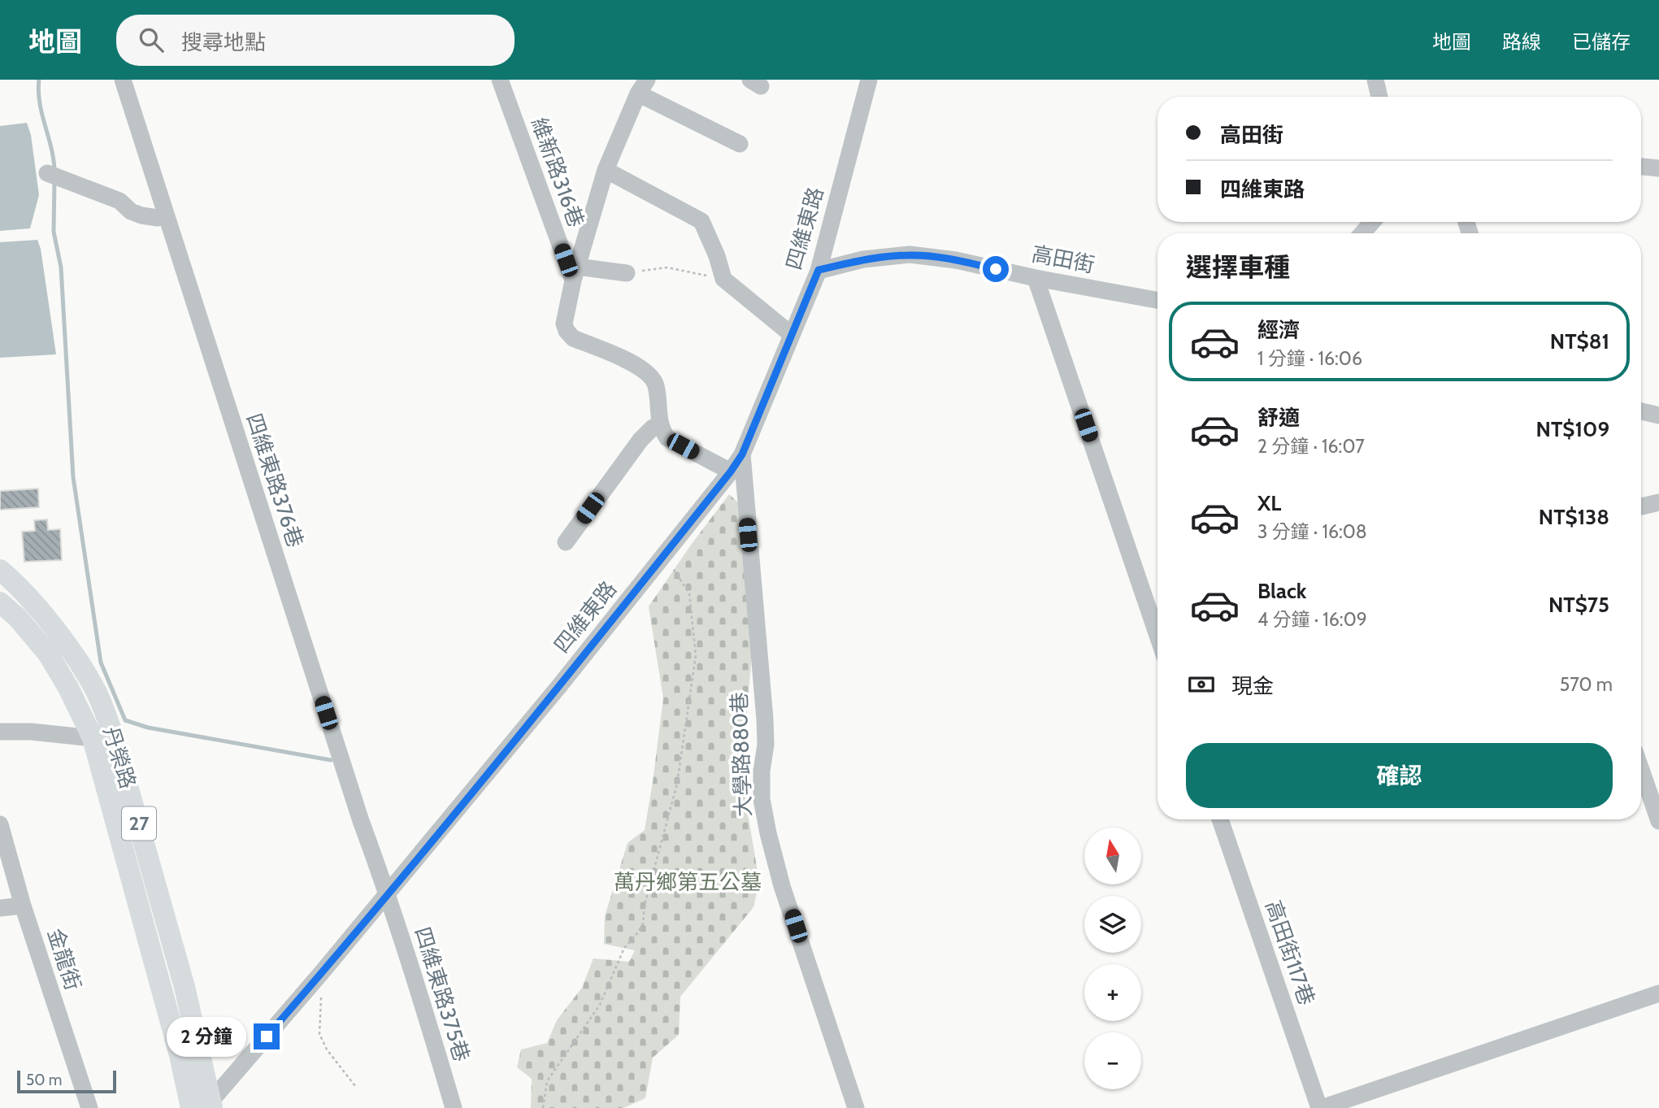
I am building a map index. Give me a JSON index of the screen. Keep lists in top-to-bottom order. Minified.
{"streets":{"main road":["丹榮路","27"],"street":["維新路316巷","四維東路","高田街","四維東路376巷","大學路880巷","高田街117巷","金龍街","四維東路375巷"]},"crossings":[["四維東路","高田街"],["四維東路","四維東路376巷"],["四維東路","大學路880巷"],["四維東路","丹榮路"],["四維東路","四維東路375巷"],["四維東路376巷","四維東路375巷"]],"parks":["萬丹鄉第五公墓"],"scale_bar":"50 m","north":"top","page":{"header":"地圖","search":"搜尋地點","nav":["地圖","路線","已儲存"],"banner":["高田街","四維東路"],"heading":"選擇車種","list":[{"name":"經濟","note":"1 分鐘 · 16:06","value":"NT$81"},{"name":"舒適","note":"2 分鐘 · 16:07","value":"NT$109"},{"name":"XL","note":"3 分鐘 · 16:08","value":"NT$138"},{"name":"Black","note":"4 分鐘 · 16:09","value":"NT$75"}],"pay":["現金","570 m"],"buttons":"確認","map_buttons":["+","−"],"bubble":"2 分鐘","scale":"50 m"}}
